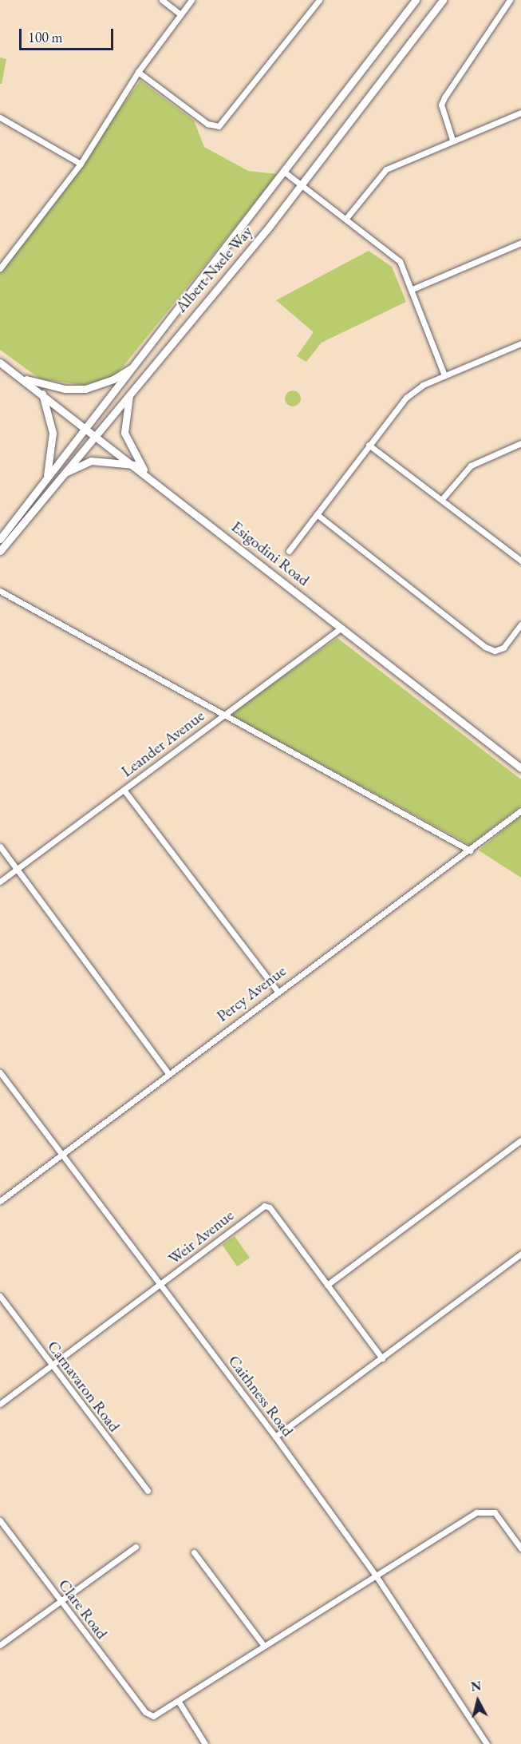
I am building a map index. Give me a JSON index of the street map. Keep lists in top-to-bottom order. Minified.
{"streets":{"main road":["Albert Nxele Way","Esigodini Road"],"street":["Leander Avenue","Percy Avenue","Weir Avenue","Carnavaron Road","Caithness Road","Clare Road"]},"crossings":[["Albert Nxele Way","Esigodini Road"],["Esigodini Road","Leander Avenue"],["Percy Avenue","Caithness Road"],["Weir Avenue","Carnavaron Road"],["Weir Avenue","Caithness Road"]],"scale_bar":"100 m","north":"top"}
